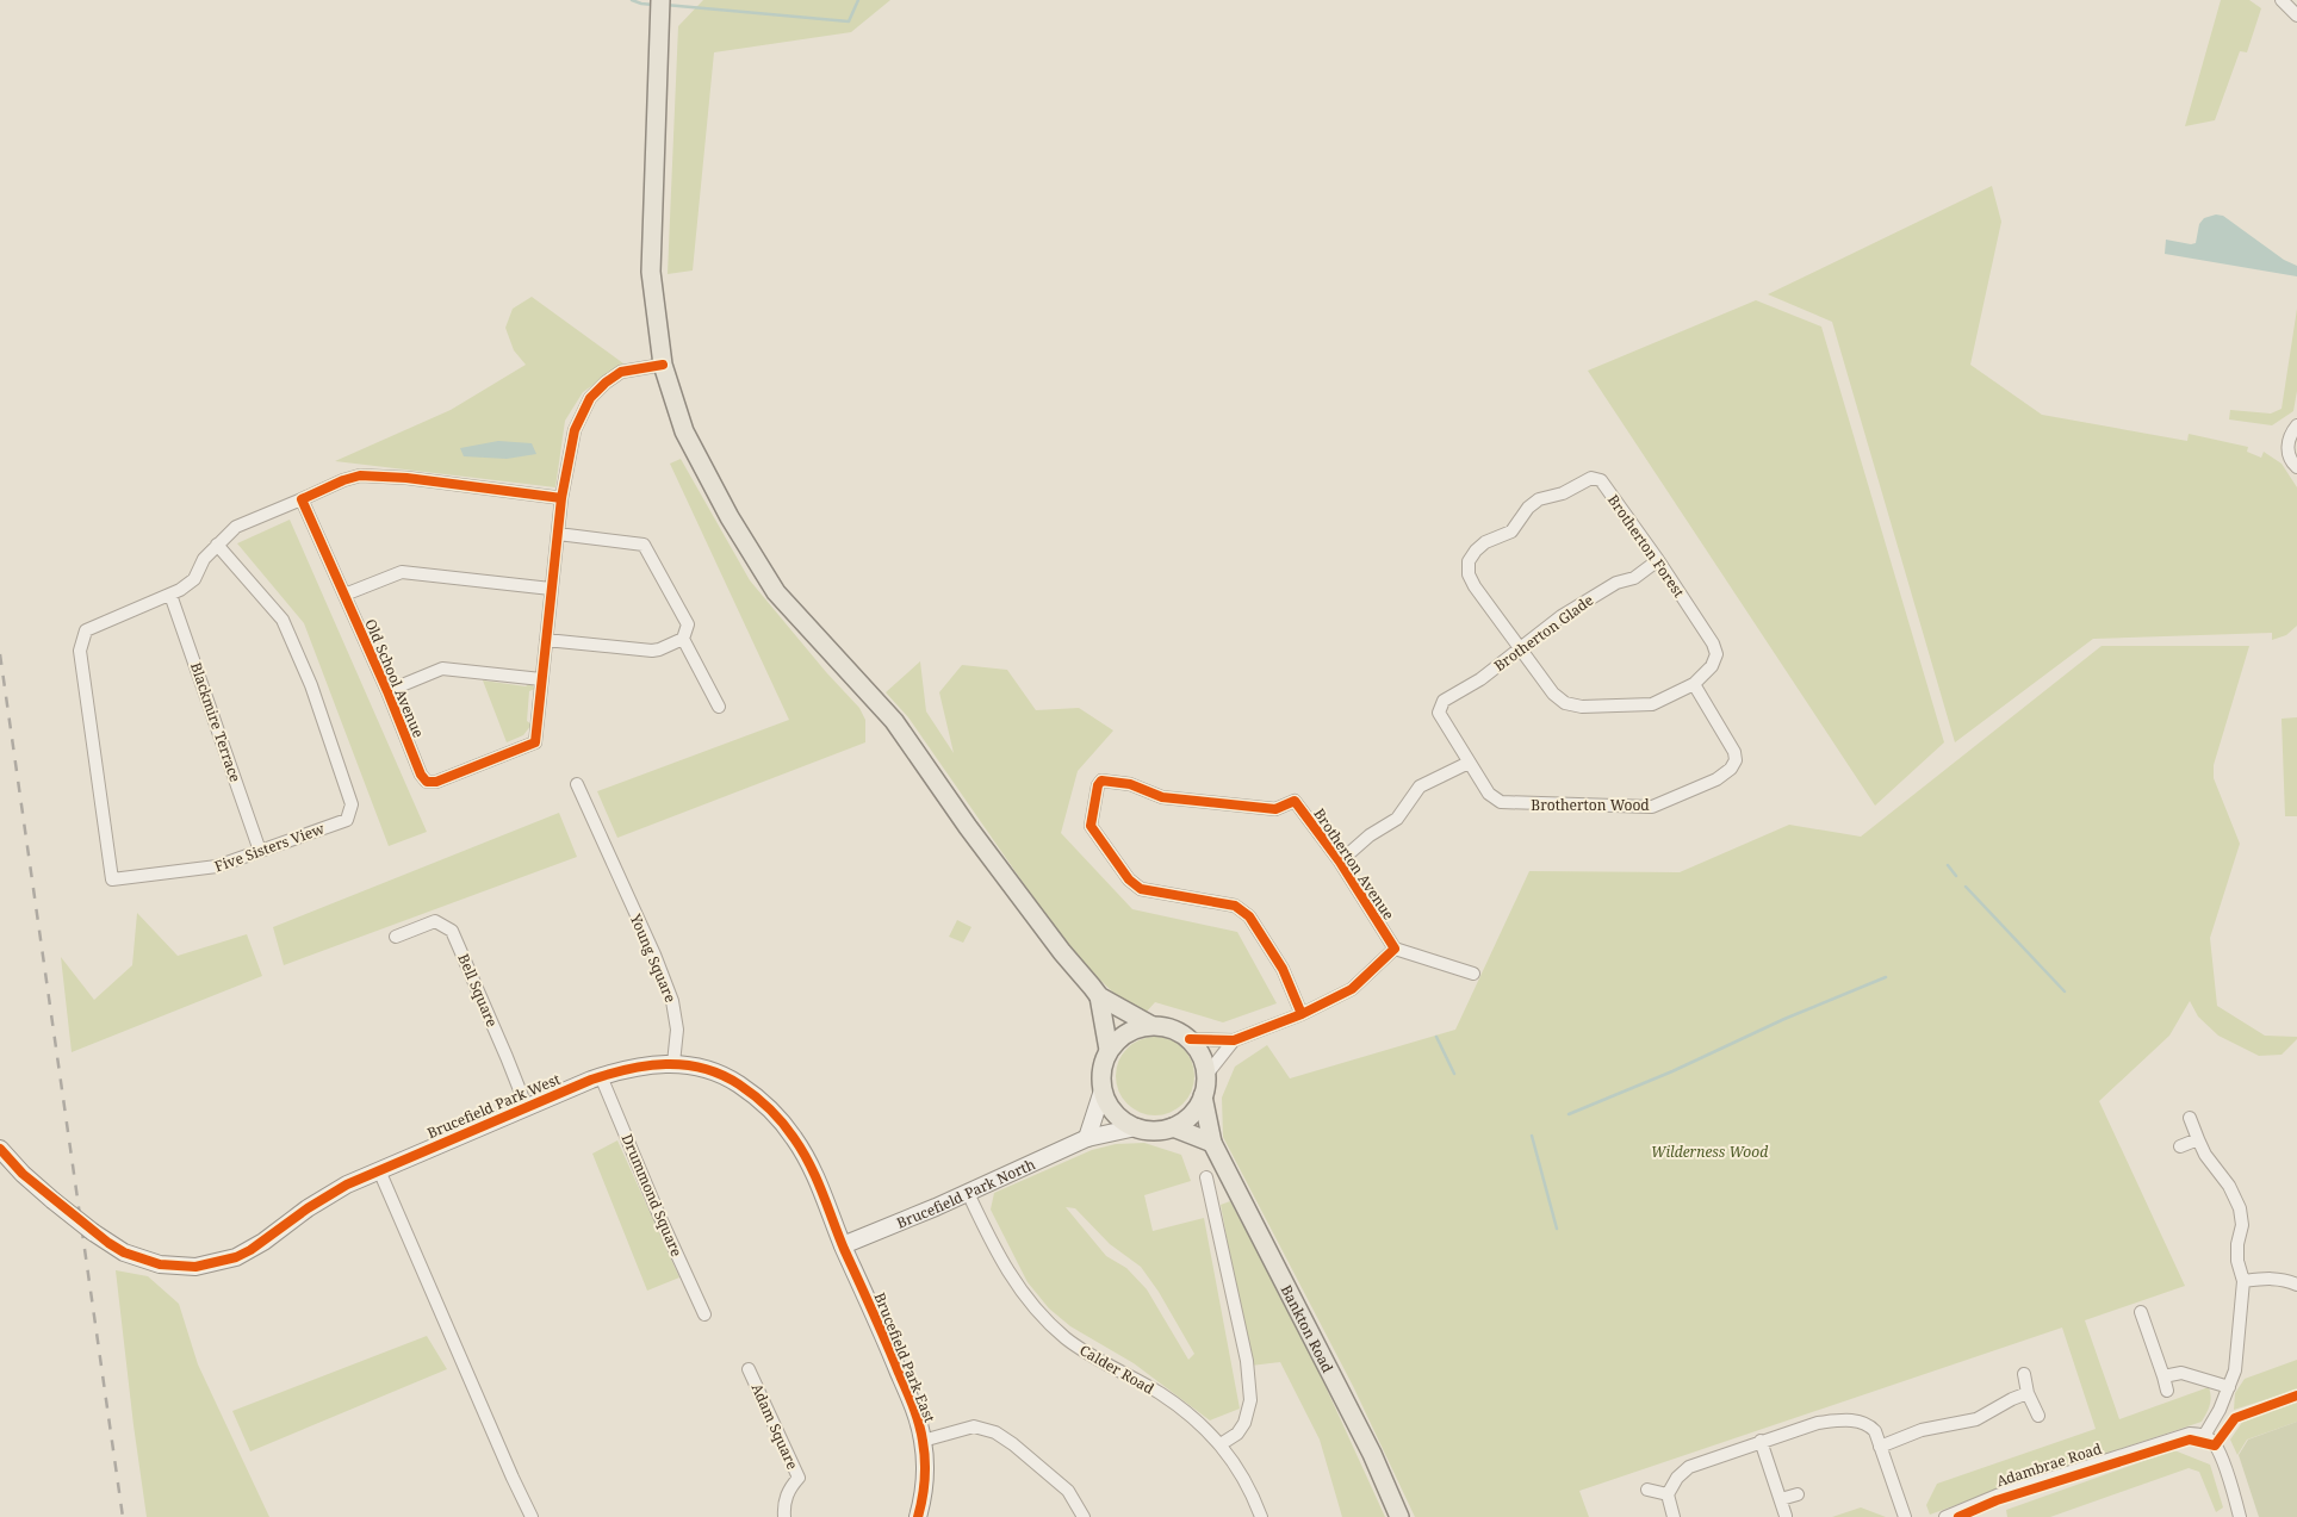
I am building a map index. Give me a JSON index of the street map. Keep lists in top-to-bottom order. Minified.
{"streets":{"main road":["Bankton Road"],"street":["Brotherton Forest","Brotherton Glade","Old School Avenue","Blackmire Terrace","Brotherton Wood","Five Sisters View","Brotherton Avenue","Young Square","Bell Square","Brucefield Park West","Brucefield Park North","Drummond Square","Brucefield Park East","Calder Road","Adam Square","Adambrae Road"]},"crossings":[["Brotherton Forest","Brotherton Glade"],["Brotherton Forest","Brotherton Wood"],["Brotherton Glade","Brotherton Wood"],["Old School Avenue","Five Sisters View"],["Blackmire Terrace","Five Sisters View"],["Brotherton Wood","Brotherton Avenue"],["Young Square","Brucefield Park West"],["Bell Square","Brucefield Park West"],["Brucefield Park West","Brucefield Park North"],["Brucefield Park West","Drummond Square"],["Brucefield Park West","Brucefield Park East"],["Brucefield Park North","Bankton Road"],["Brucefield Park North","Brucefield Park East"],["Brucefield Park North","Calder Road"]],"parks":["Wilderness Wood"]}
